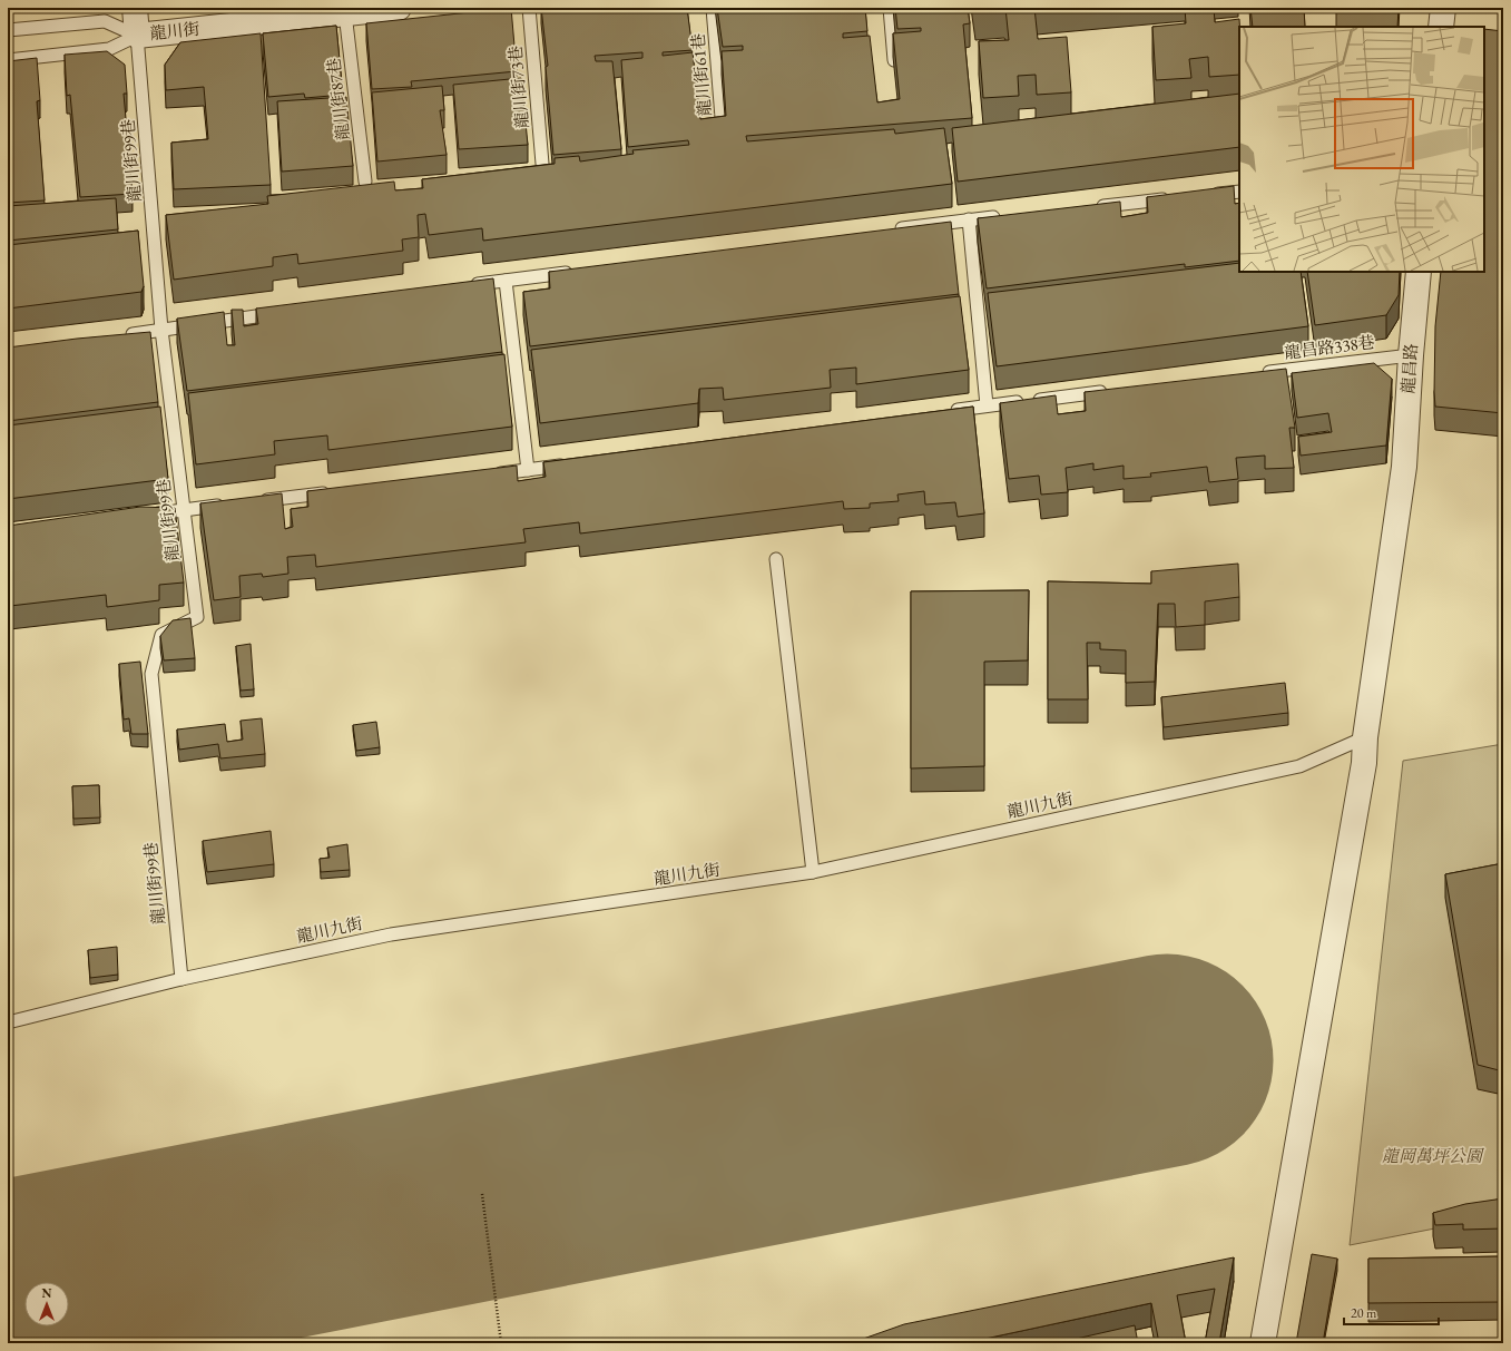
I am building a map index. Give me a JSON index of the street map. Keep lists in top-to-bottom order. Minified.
{"streets":{"street":["龍川街","龍昌路"],"lane":["龍川街61巷","龍川街73巷","龍川街87巷","龍川街99巷","龍昌路338巷","龍川九街"]},"crossings":[["龍川街","龍川街87巷"],["龍川街","龍川街99巷"],["龍川街99巷","龍川九街"],["龍昌路338巷","龍昌路"],["龍昌路","龍川九街"]],"parks":["龍岡萬坪公園"],"scale_bar":"20 m","north":"top"}
